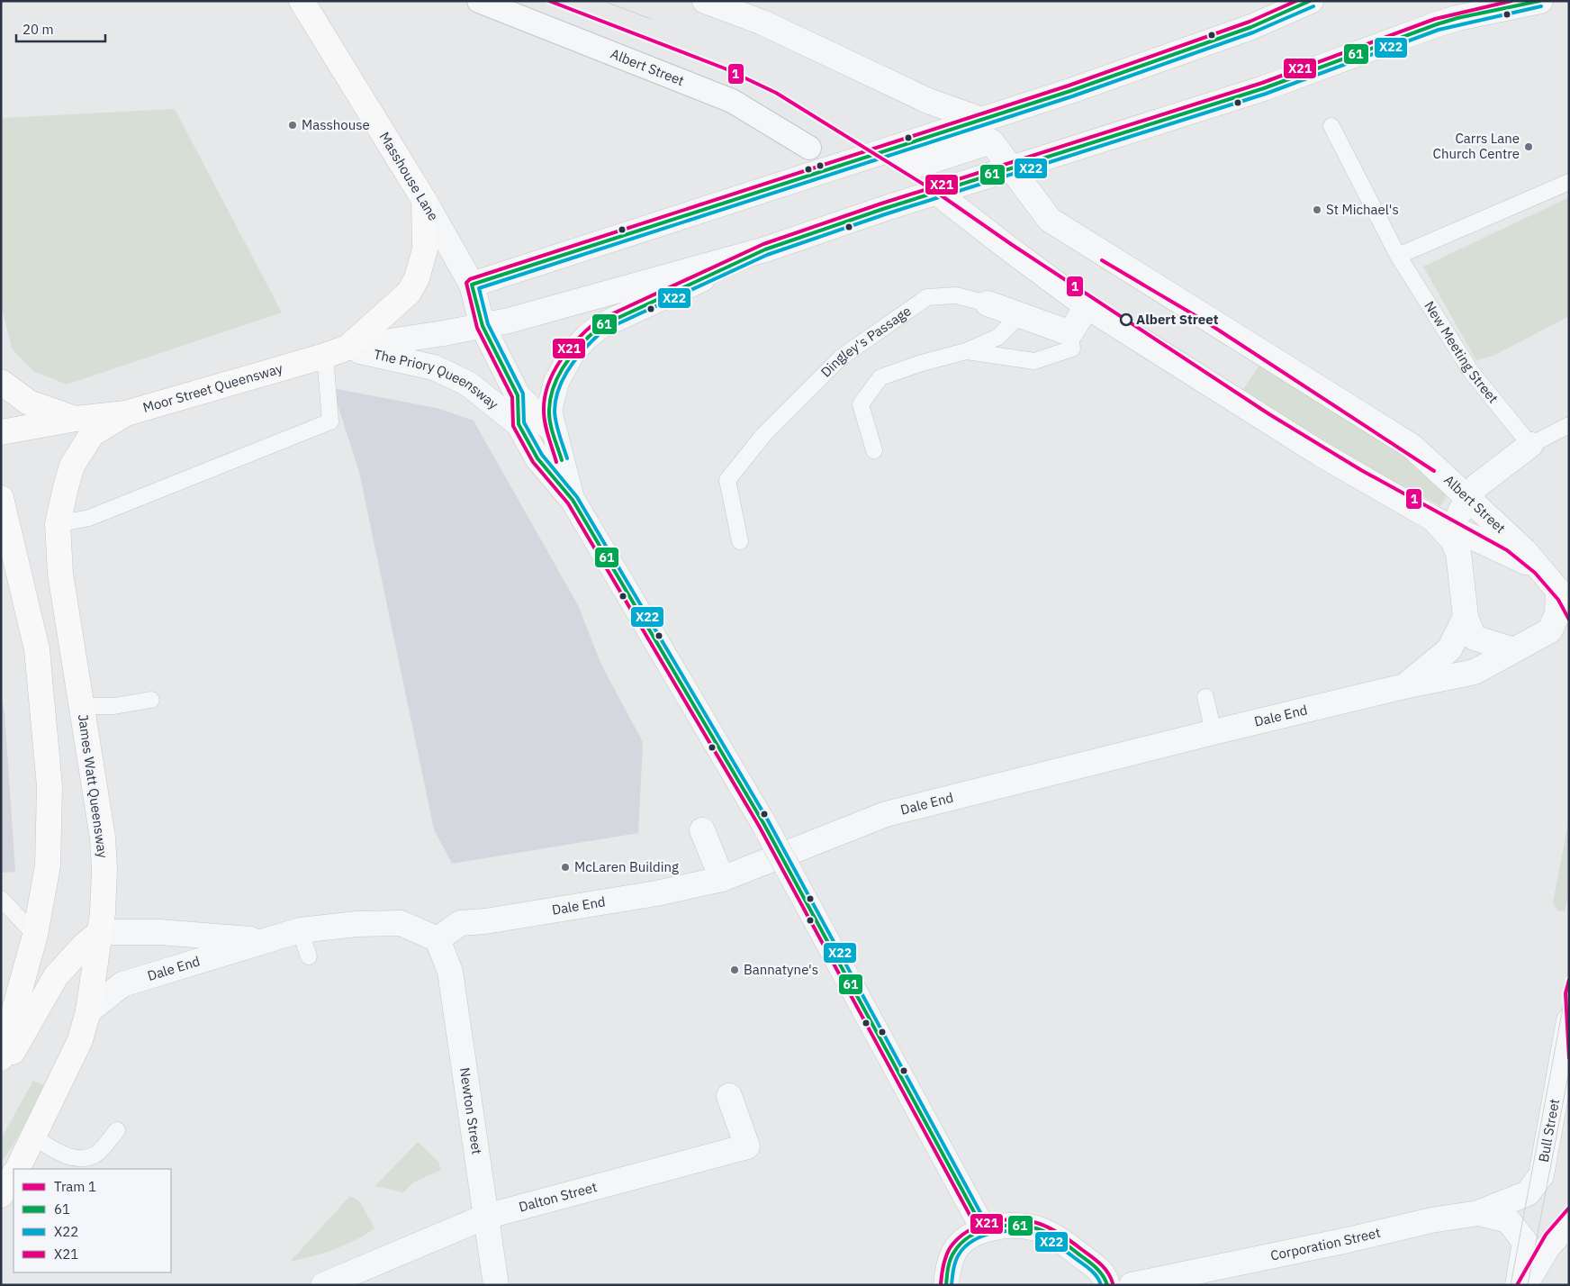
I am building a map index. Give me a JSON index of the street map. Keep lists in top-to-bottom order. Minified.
{"streets":{"main road":["Masshouse Lane","Moor Street Queensway","James Watt Queensway"],"street":["Albert Street","Dingley's Passage","The Priory Queensway","Dale End","Newton Street","Bull Street","Dalton Street","Corporation Street"],"lane":["New Meeting Street"]},"crossings":[["Albert Street","Moor Street Queensway"],["Albert Street","Dale End"],["Masshouse Lane","The Priory Queensway"],["Masshouse Lane","Moor Street Queensway"],["The Priory Queensway","Moor Street Queensway"],["Moor Street Queensway","James Watt Queensway"],["Dale End","James Watt Queensway"],["Dale End","Newton Street"],["Newton Street","Dalton Street"],["Bull Street","Corporation Street"]],"places":["Masshouse","Carrs Lane Church Centre","St Michael's","Albert Street","McLaren Building","Bannatyne's"],"lines":["tram line 1","transit line 61","transit line X21","transit line X22"],"legend":["Tram 1","61","X22","X21"],"scale_bar":"20 m"}
